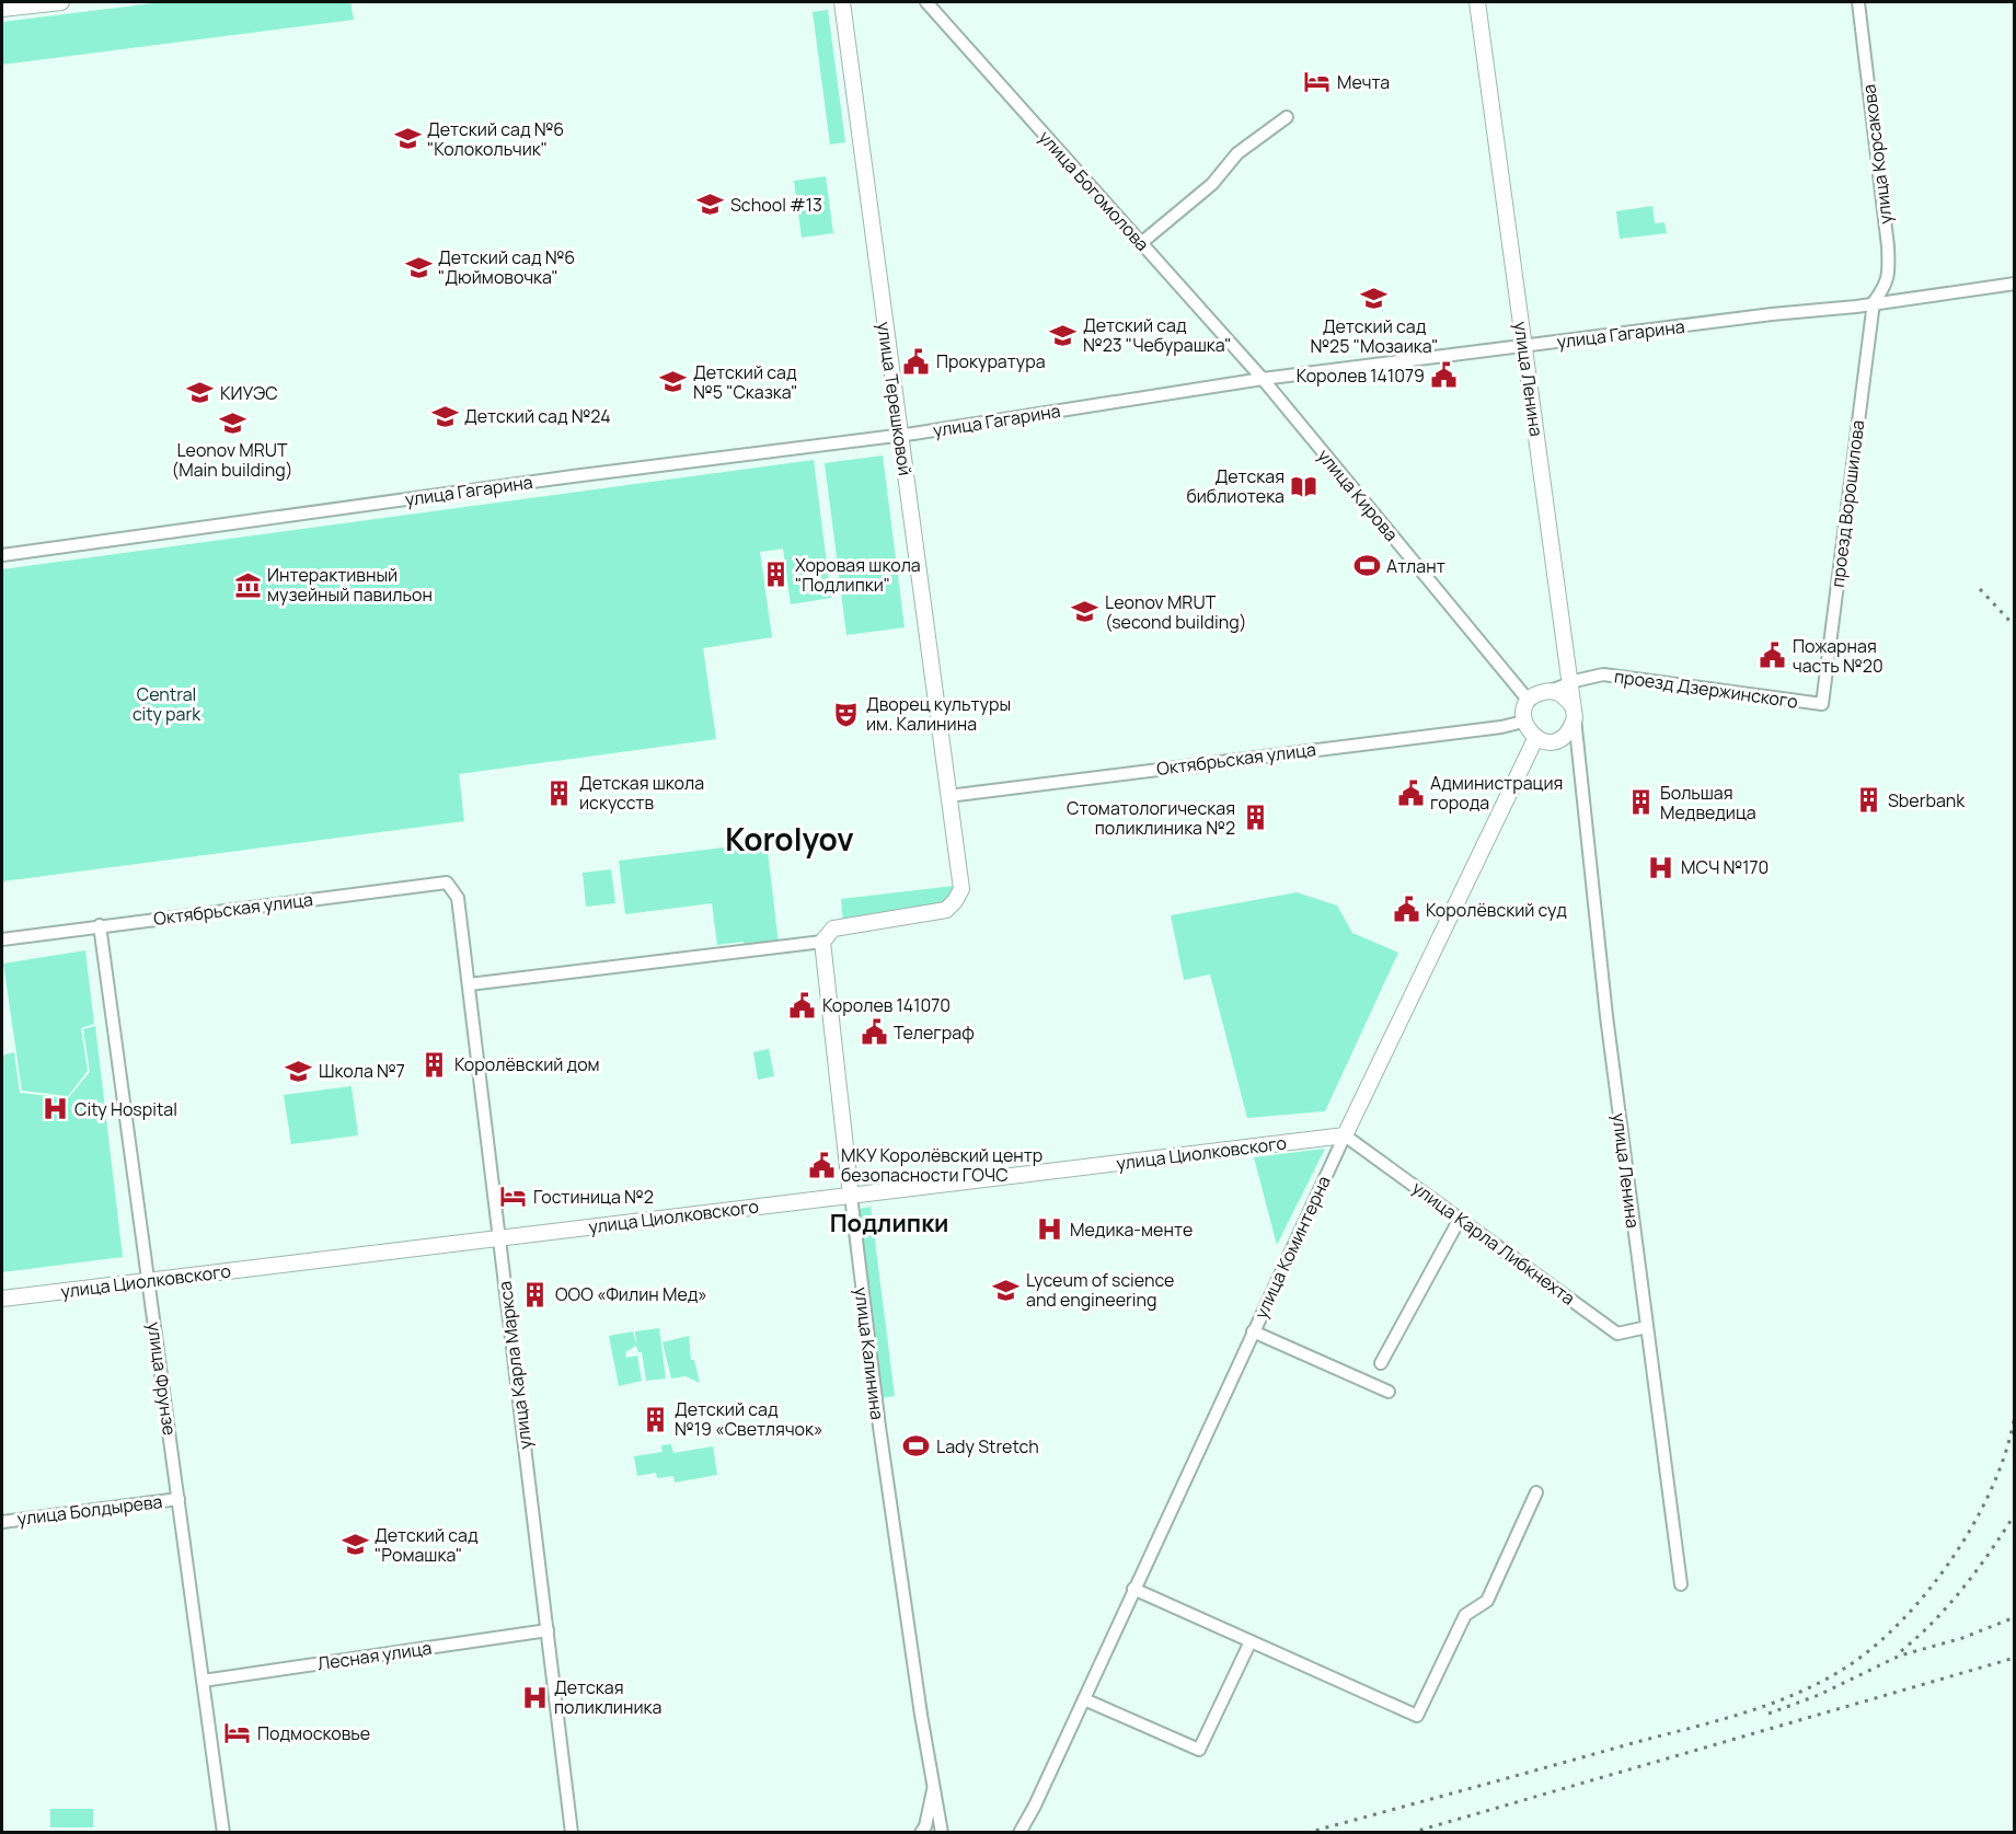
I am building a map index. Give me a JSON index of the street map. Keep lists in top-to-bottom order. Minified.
{"streets":{"main road":["улица Ленина","улица Терешковой","улица Циолковского","улица Коминтерна","улица Калинина"],"street":["улица Корсакова","улица Богомолова","улица Гагарина","улица Кирова","проезд Ворошилова","проезд Дзержинского","Октябрьская улица","улица Карла Либкнехта","улица Карла Маркса","улица Фрунзе","улица Болдырева","Лесная улица"]},"crossings":[["улица Корсакова","улица Гагарина"],["улица Корсакова","проезд Ворошилова"],["улица Богомолова","улица Гагарина"],["улица Богомолова","улица Кирова"],["улица Гагарина","улица Ленина"],["улица Гагарина","улица Терешковой"],["улица Гагарина","улица Кирова"],["улица Гагарина","проезд Ворошилова"],["улица Ленина","улица Кирова"],["улица Ленина","проезд Дзержинского"],["улица Ленина","Октябрьская улица"],["улица Ленина","улица Карла Либкнехта"],["улица Ленина","улица Коминтерна"],["улица Терешковой","Октябрьская улица"],["улица Терешковой","улица Калинина"],["улица Кирова","проезд Дзержинского"],["улица Кирова","Октябрьская улица"],["улица Кирова","улица Коминтерна"],["проезд Ворошилова","проезд Дзержинского"],["проезд Дзержинского","Октябрьская улица"],["проезд Дзержинского","улица Коминтерна"],["Октябрьская улица","улица Коминтерна"],["Октябрьская улица","улица Карла Маркса"],["Октябрьская улица","улица Фрунзе"],["улица Циолковского","улица Карла Либкнехта"],["улица Циолковского","улица Коминтерна"],["улица Циолковского","улица Калинина"],["улица Циолковского","улица Карла Маркса"],["улица Циолковского","улица Фрунзе"],["улица Карла Либкнехта","улица Коминтерна"],["улица Карла Маркса","Лесная улица"],["улица Фрунзе","улица Болдырева"],["улица Фрунзе","Лесная улица"]],"districts":["Korolyov","Подлипки"],"parks":["Central city park"],"places":{"hotel":["Мечта","Гостиница №2","Подмосковье"],"school or university":["Детский сад №6 \"Колокольчик\"","School #13","Детский сад №6 \"Дюймовочка\"","Детский сад №25 \"Мозаика\"","Детский сад №23 \"Чебурашка\"","Детский сад №5 \"Сказка\"","КИУЭС","Детский сад №24","Leonov MRUT (Main building)","Leonov MRUT (second building)","Школа №7","Lyceum of science and engineering","Детский сад \"Ромашка\""],"public building":["Прокуратура","Королев 141079","Пожарная часть №20","Администрация города","Королёвский суд","Королев 141070","Телеграф","МКУ Королёвский центр безопасности ГОЧС"],"library":["Детская библиотека"],"sports":["Атлант","Lady Stretch"],"building":["Хоровая школа \"Подлипки\"","Детская школа искусств","Sberbank","Большая Медведица","Стоматологическая поликлиника №2","Королёвский дом","ООО «Филин Мед»","Детский сад №19 «Светлячок»"],"museum":["Интерактивный музейный павильон"],"theatre":["Дворец культуры им. Калинина"],"hospital":["МСЧ №170","City Hospital","Медика-менте","Детская поликлиника"]}}
